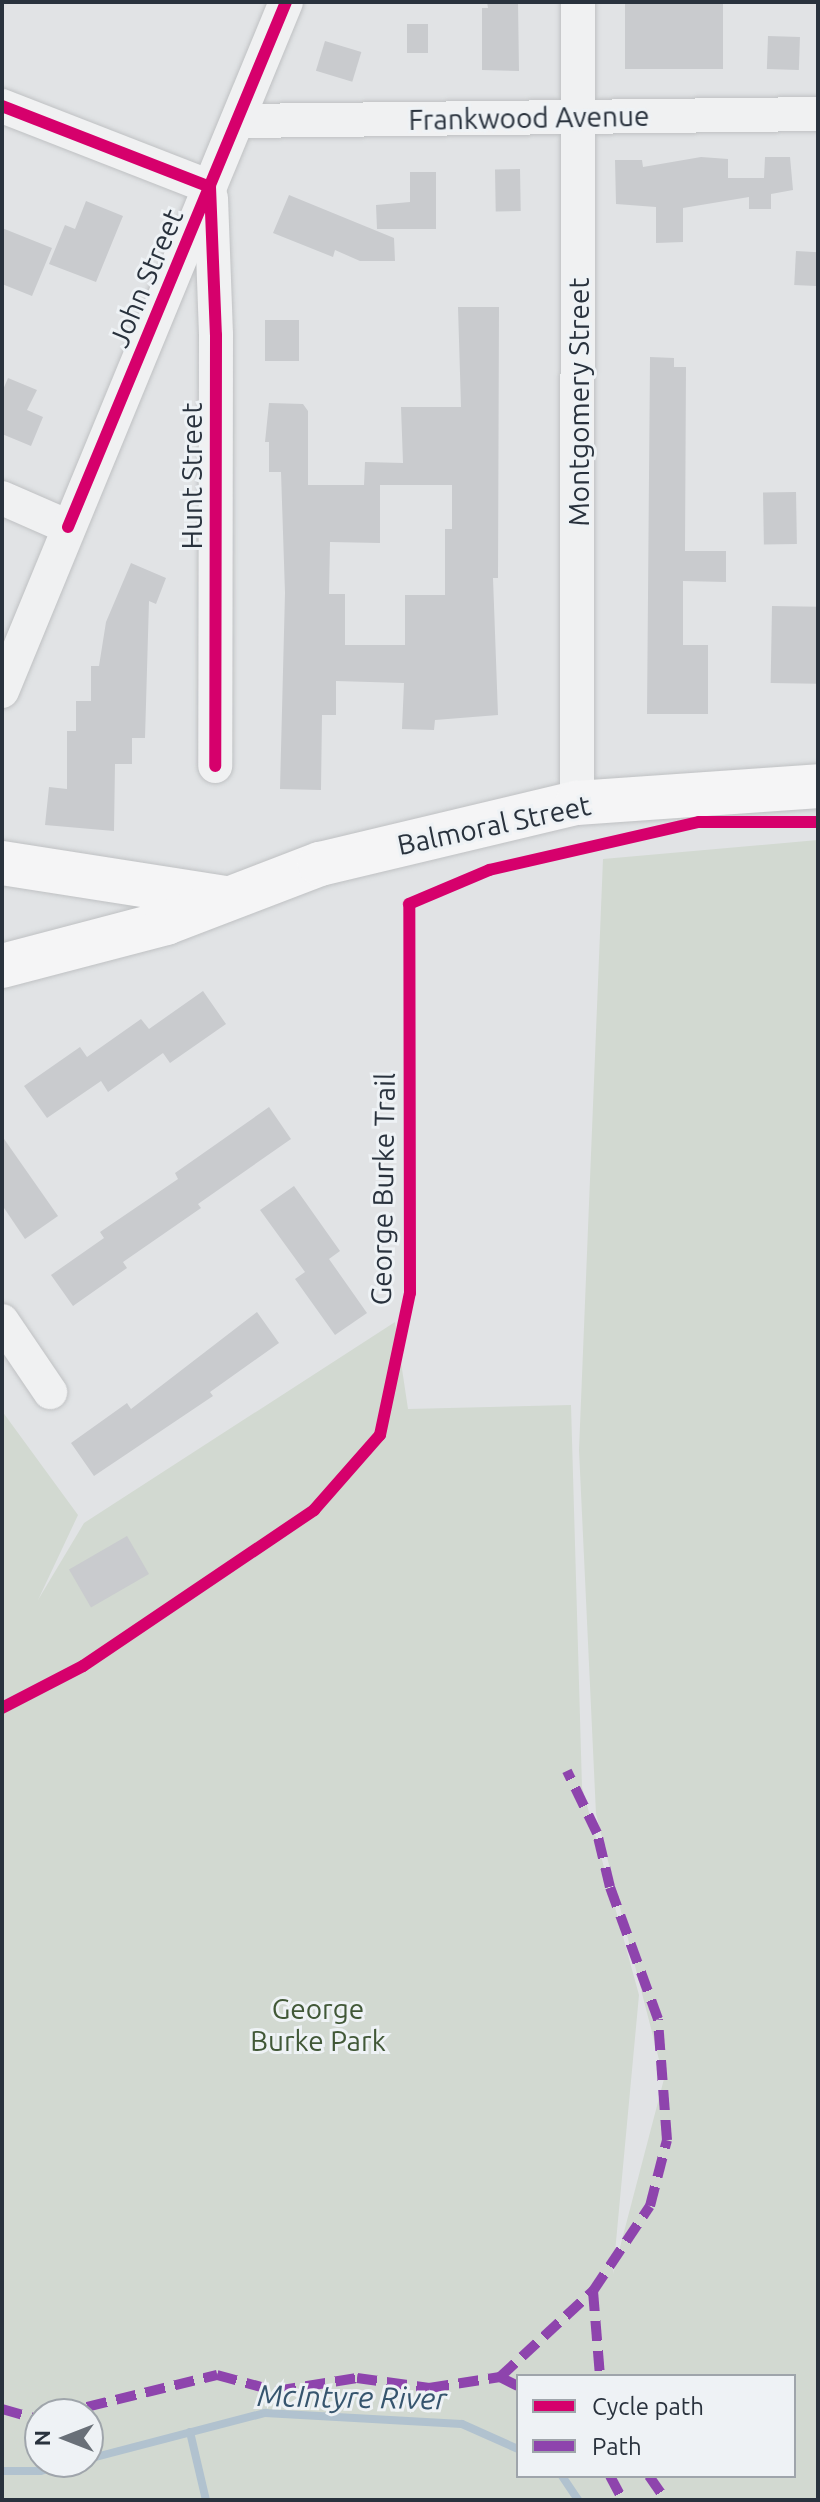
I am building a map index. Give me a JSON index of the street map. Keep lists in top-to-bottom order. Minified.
{"streets":{"main road":["Balmoral Street"],"street":["Frankwood Avenue","John Street","Montgomery Street","Hunt Street"],"cycle path":["George Burke Trail"]},"crossings":[["Frankwood Avenue","John Street"],["Frankwood Avenue","Montgomery Street"],["John Street","Hunt Street"],["Montgomery Street","Balmoral Street"]],"water":["McIntyre River"],"parks":["George Burke Park"],"legend":["Cycle path","Path"],"north":"left"}
